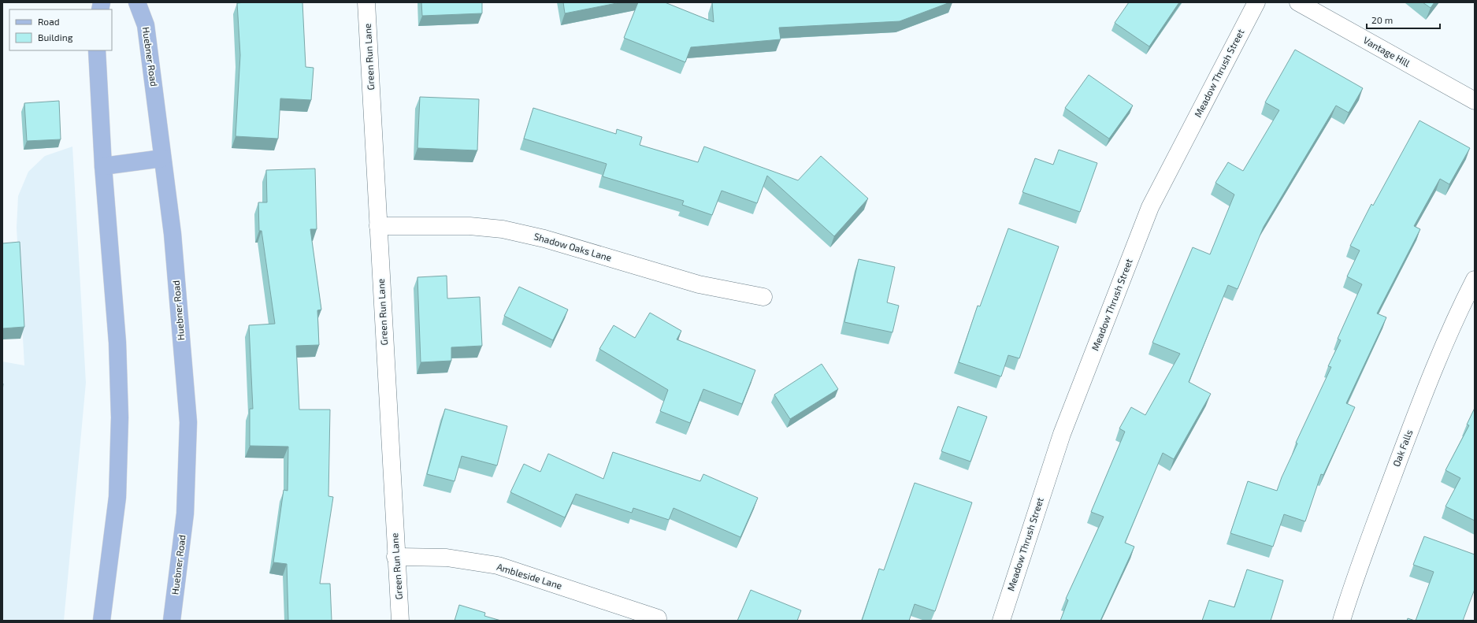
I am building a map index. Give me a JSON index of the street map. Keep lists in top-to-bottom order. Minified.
{"streets":{"main road":["Huebner Road"],"street":["Vantage Hill","Green Run Lane","Meadow Thrush Street","Shadow Oaks Lane","Oak Falls","Ambleside Lane"]},"crossings":[["Green Run Lane","Shadow Oaks Lane"],["Green Run Lane","Ambleside Lane"]],"legend":["Road","Building"],"scale_bar":"20 m"}
